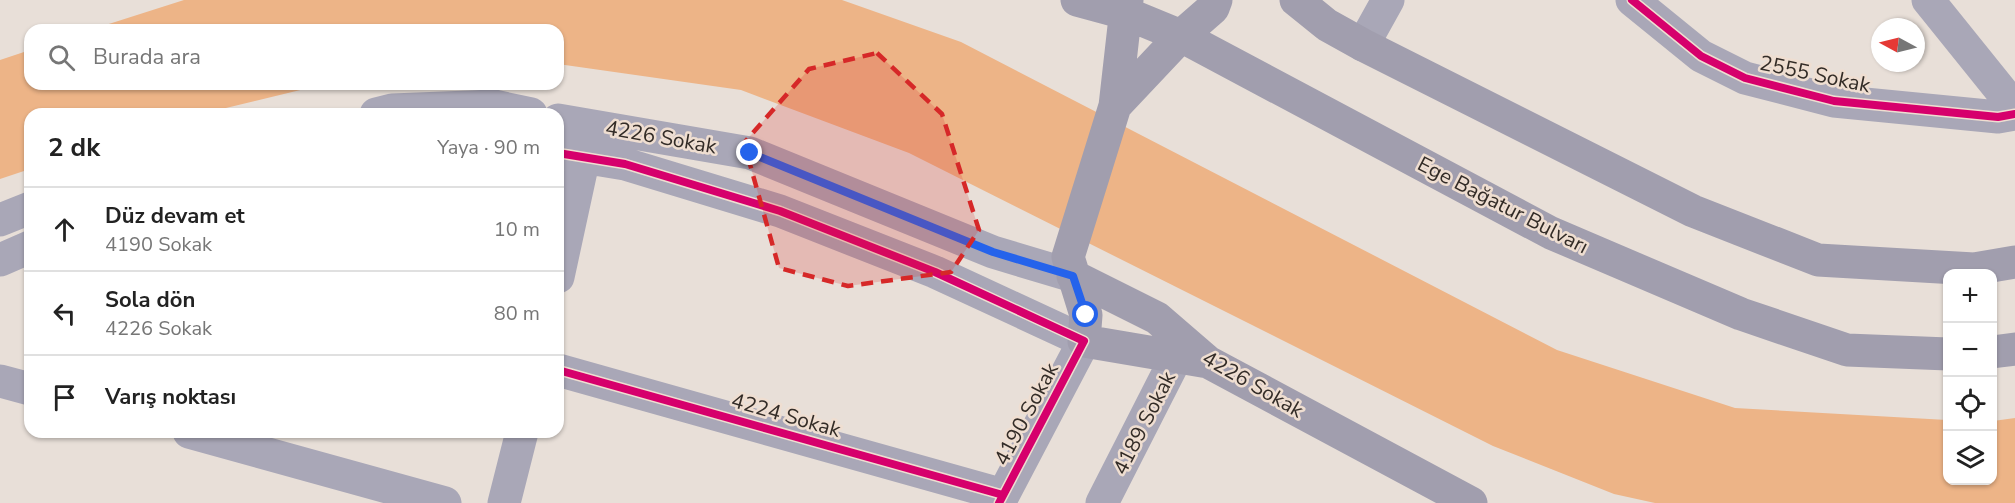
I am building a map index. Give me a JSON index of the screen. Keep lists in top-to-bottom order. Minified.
{"streets":{"main road":["4226 Sokak","Ege Bağatur Bulvarı","4190 Sokak"],"street":["2555 Sokak","4224 Sokak","4189 Sokak"]},"crossings":[["4226 Sokak","4190 Sokak"],["4226 Sokak","4189 Sokak"],["4190 Sokak","4224 Sokak"]],"north":"left","page":{"search":"Burada ara","heading":["2 dk","Yaya · 90 m"],"list":[["Düz devam et","4190 Sokak","10 m"],["Sola dön","4226 Sokak","80 m"],"Varış noktası"],"map_buttons":["+","−"]}}
